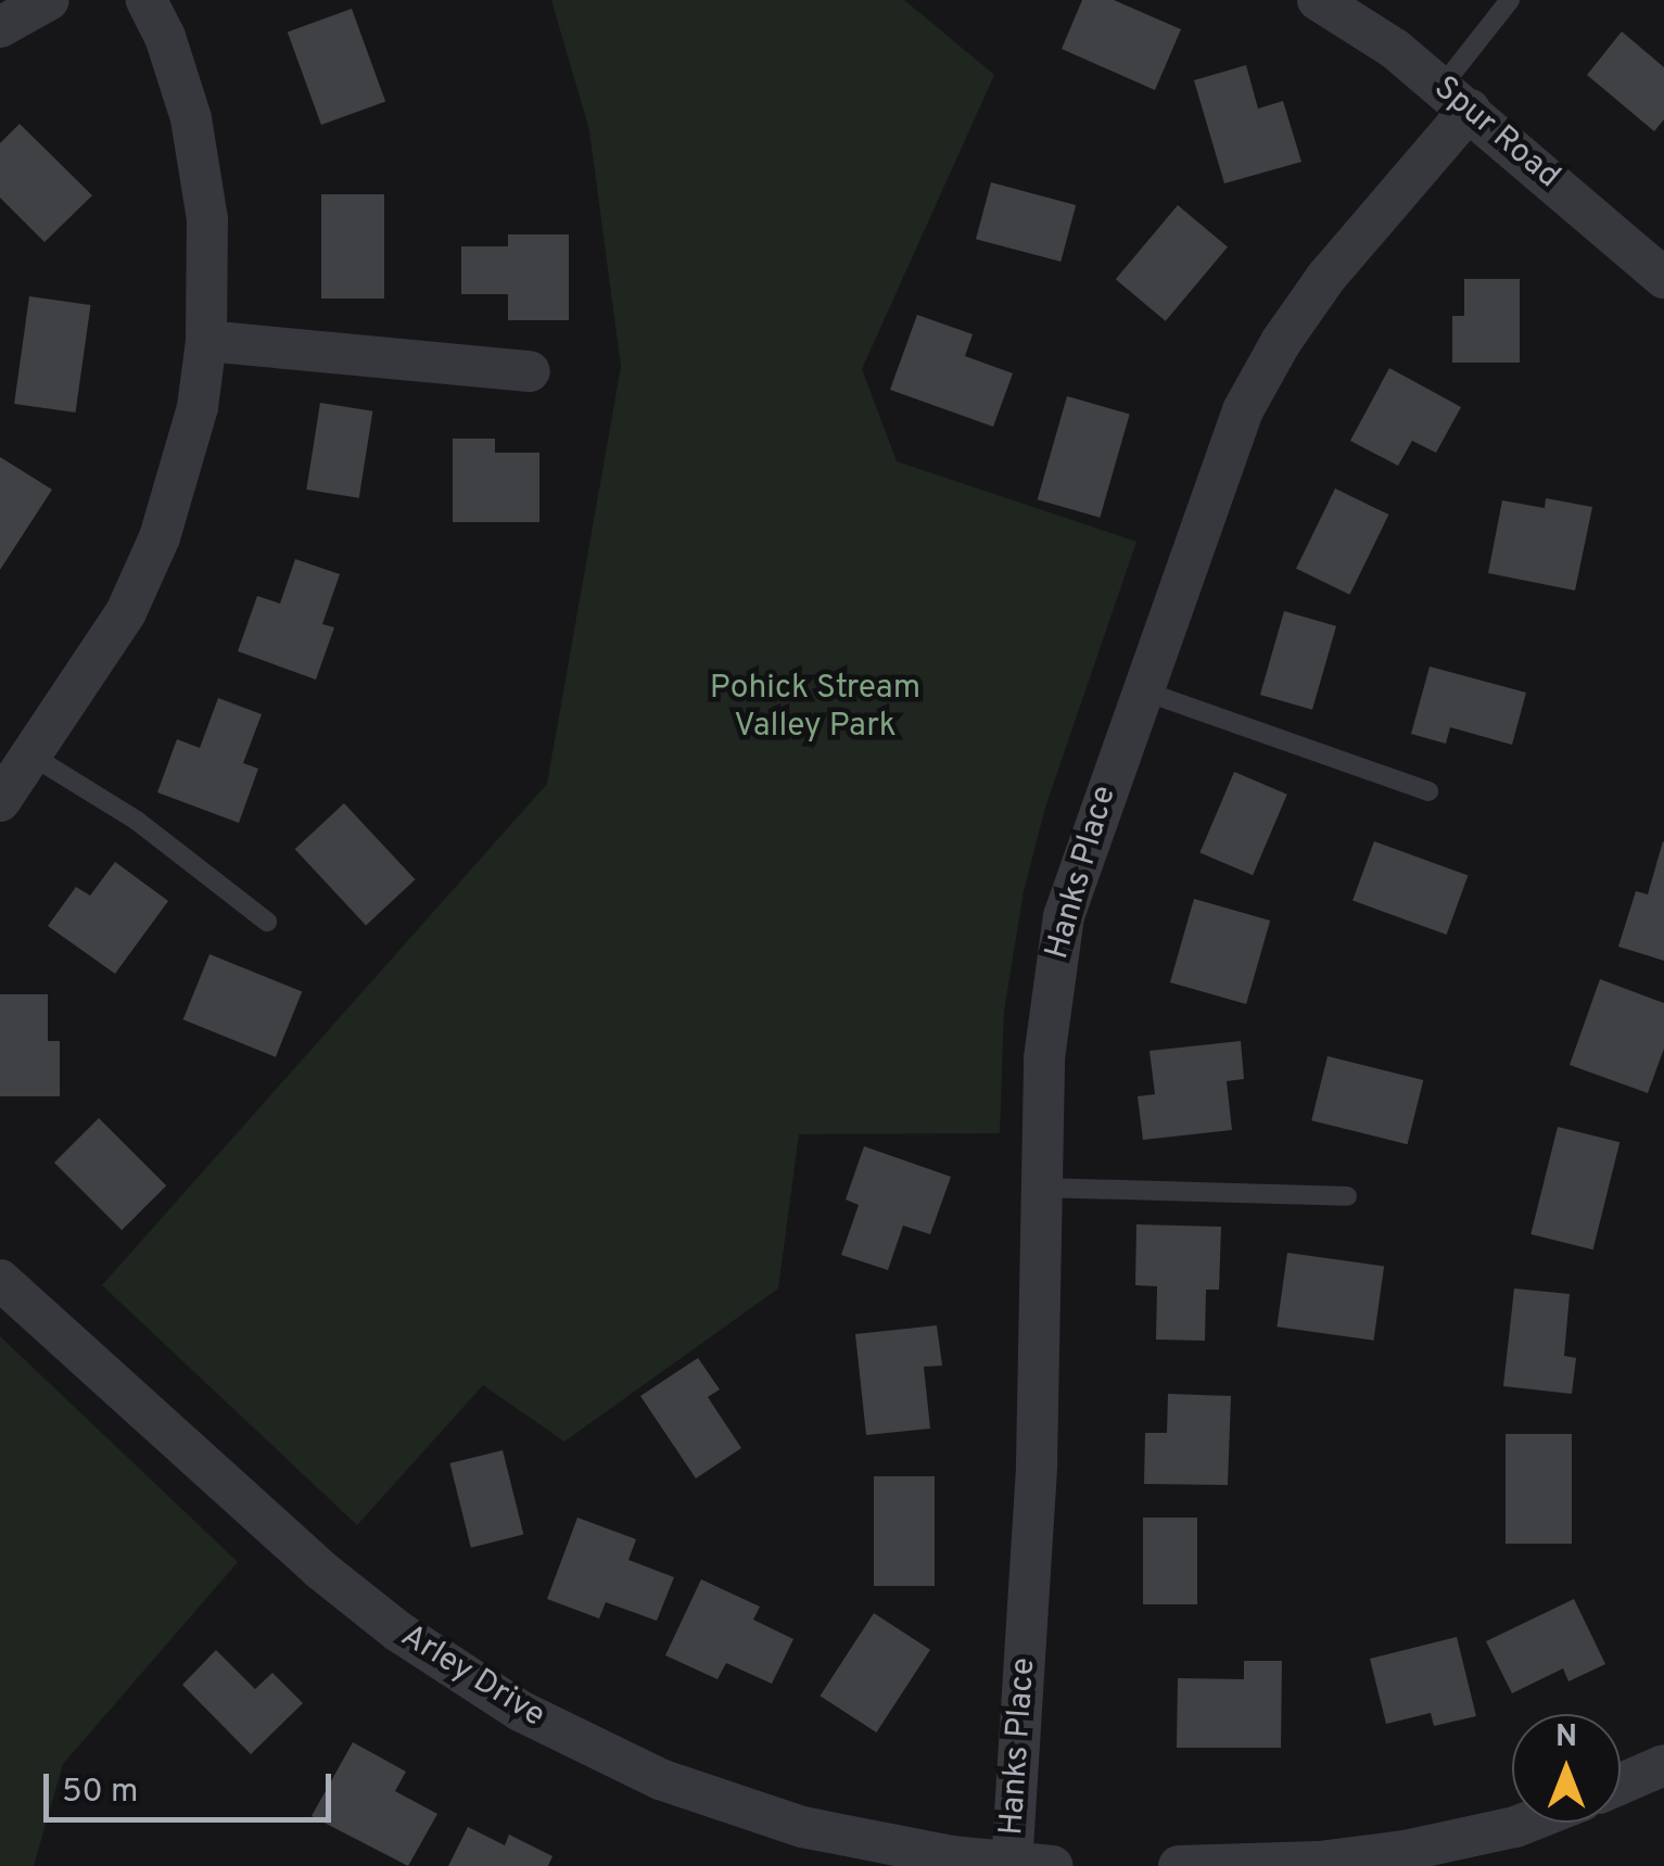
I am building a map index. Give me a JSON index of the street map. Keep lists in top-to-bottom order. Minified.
{"streets":{"street":["Spur Road","Hanks Place","Arley Drive"]},"crossings":[["Spur Road","Hanks Place"],["Hanks Place","Arley Drive"]],"parks":["Pohick Stream Valley Park"],"scale_bar":"50 m","north":"top"}
